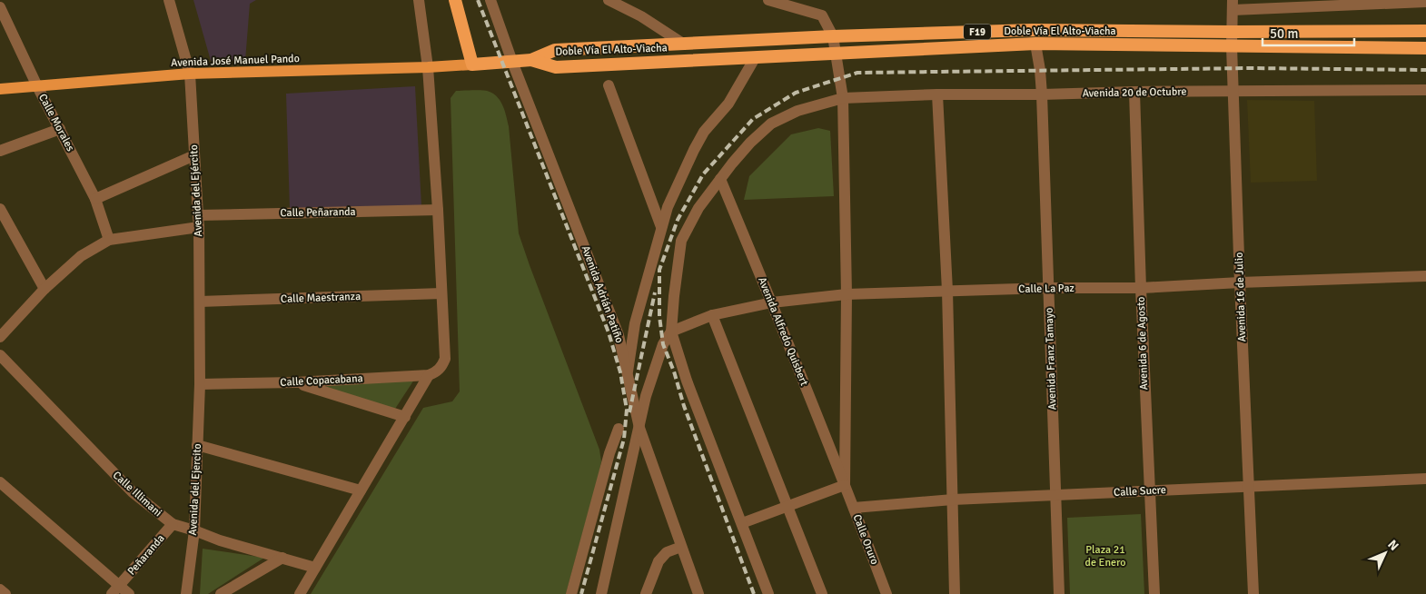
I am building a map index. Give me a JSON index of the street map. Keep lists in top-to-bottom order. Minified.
{"streets":{"highway":["Doble Vía El Alto-Viacha","F19"],"main road":["Avenida José Manuel Pando"],"street":["Avenida 20 de Octubre","Calle Morales","Avenida del Ejército","Calle Peñaranda","Calle La Paz","Avenida Adrián Patiño","Avenida 16 de Julio","Calle Maestranza","Avenida Alfredo Quisbert","Avenida 6 de Agosto","Avenida Franz Tamayo","Calle Copacabana","Avenida del Ejercito","Calle Sucre","Calle Illimani","Calle Oruro","Peñaranda"]},"crossings":[["Doble Vía El Alto-Viacha","F19"],["Doble Vía El Alto-Viacha","Avenida 16 de Julio"],["Doble Vía El Alto-Viacha","Avenida Franz Tamayo"],["F19","Avenida José Manuel Pando"],["F19","Avenida Adrián Patiño"],["Avenida José Manuel Pando","Calle Morales"],["Avenida José Manuel Pando","Avenida del Ejército"],["Avenida 20 de Octubre","Calle La Paz"],["Avenida 20 de Octubre","Avenida 16 de Julio"],["Avenida 20 de Octubre","Avenida Alfredo Quisbert"],["Avenida 20 de Octubre","Avenida 6 de Agosto"],["Avenida 20 de Octubre","Avenida Franz Tamayo"],["Calle Morales","Calle Peñaranda"],["Avenida del Ejército","Calle Peñaranda"],["Avenida del Ejército","Calle Maestranza"],["Avenida del Ejército","Calle Copacabana"],["Avenida del Ejército","Avenida del Ejercito"],["Calle La Paz","Avenida 16 de Julio"],["Calle La Paz","Avenida Alfredo Quisbert"],["Calle La Paz","Avenida 6 de Agosto"],["Calle La Paz","Avenida Franz Tamayo"],["Avenida 16 de Julio","Calle Sucre"],["Calle Maestranza","Calle Copacabana"],["Avenida Alfredo Quisbert","Calle Oruro"],["Avenida 6 de Agosto","Calle Sucre"],["Avenida Franz Tamayo","Calle Sucre"],["Calle Copacabana","Avenida del Ejercito"],["Avenida del Ejercito","Calle Illimani"],["Calle Sucre","Calle Oruro"],["Calle Illimani","Peñaranda"]],"parks":["Plaza 21 de Enero"],"scale_bar":"50 m","north":"top right"}
